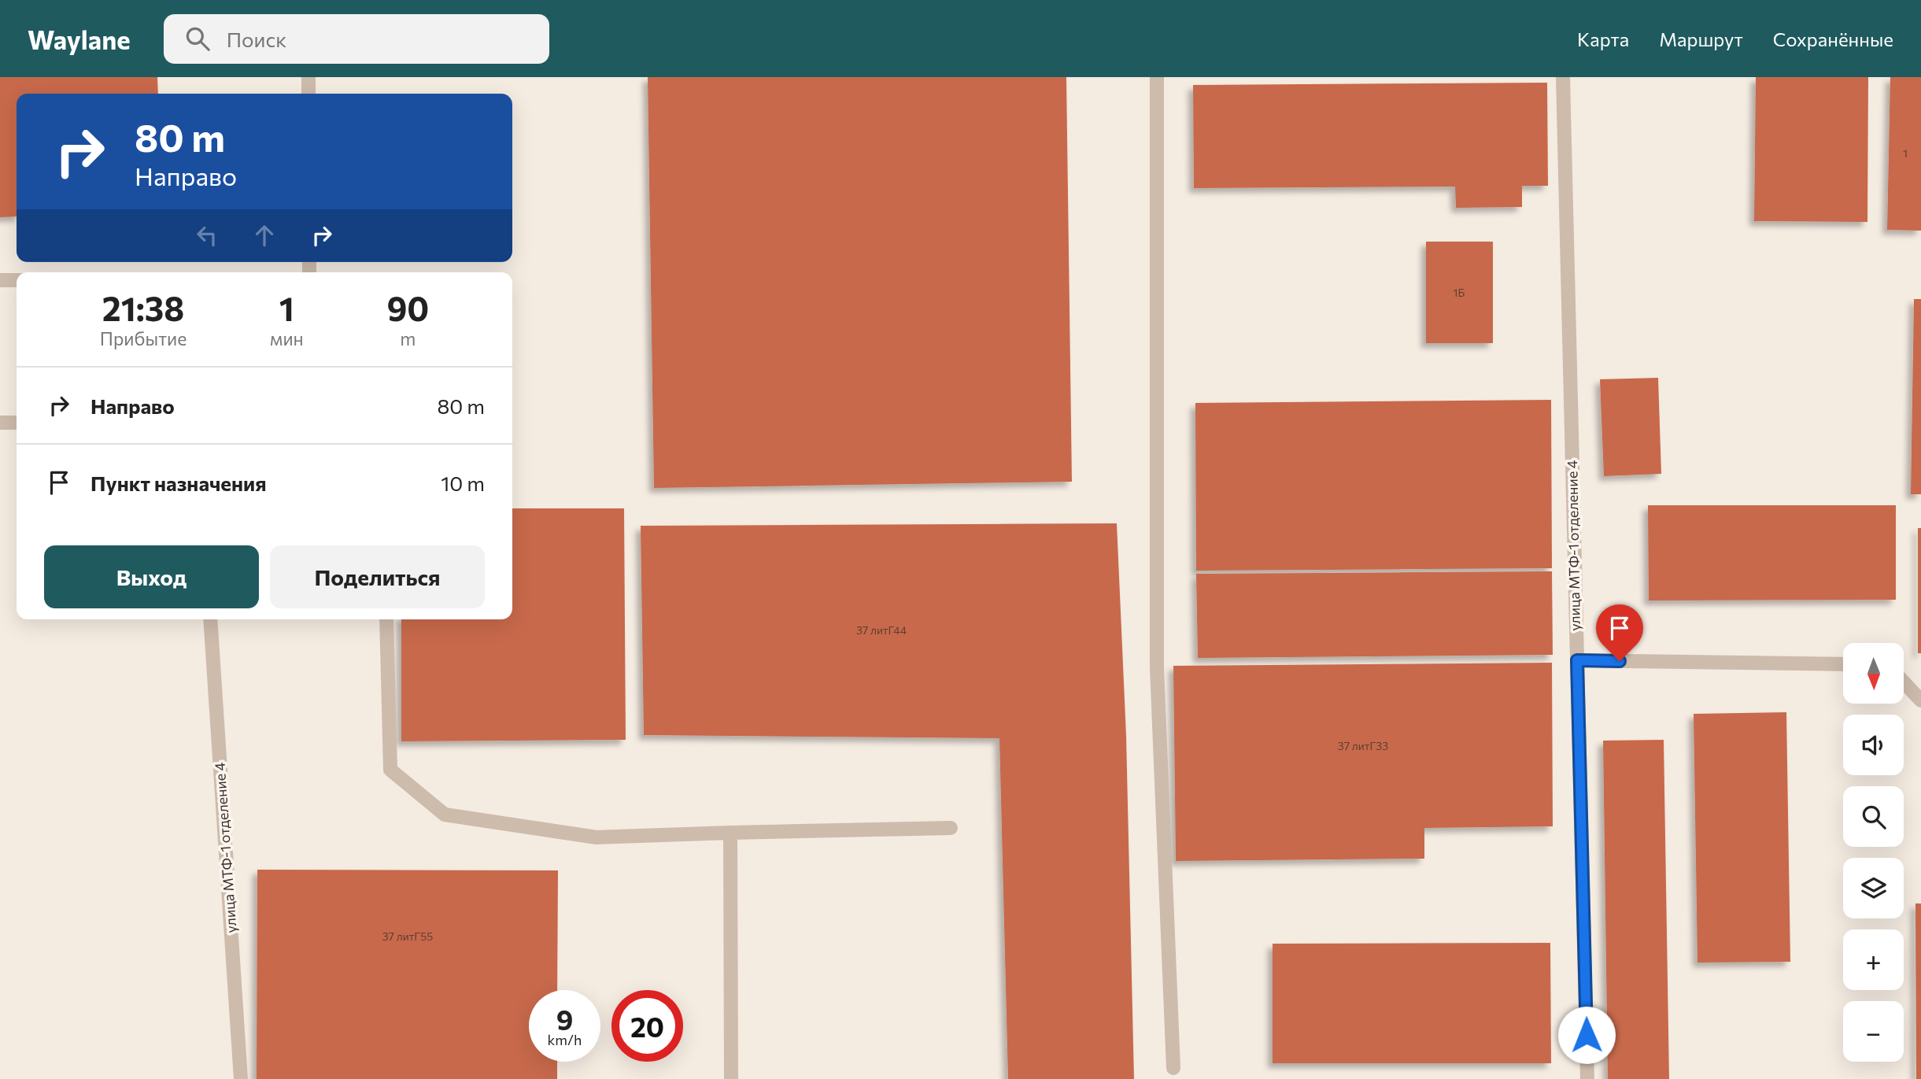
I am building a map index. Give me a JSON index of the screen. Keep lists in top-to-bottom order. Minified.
{"streets":{"street":["улица МТФ-1 отделение 4"]},"house_numbers":["1","1Б","37 литГ44","37 литГ33","37 литГ55"],"north":"bottom","page":{"header":"Waylane","search":"Поиск","nav":["Карта","Маршрут","Сохранённые"],"turn":["80 m","Направо"],"eta":["21:38","Прибытие","1","мин","90","m"],"list":[{"name":"Направо","value":"80 m"},{"name":"Пункт назначения","value":"10 m"}],"buttons":["Выход","Поделиться"],"map_buttons":["+","−"],"speed":"9 km/h","limit":"20"}}
